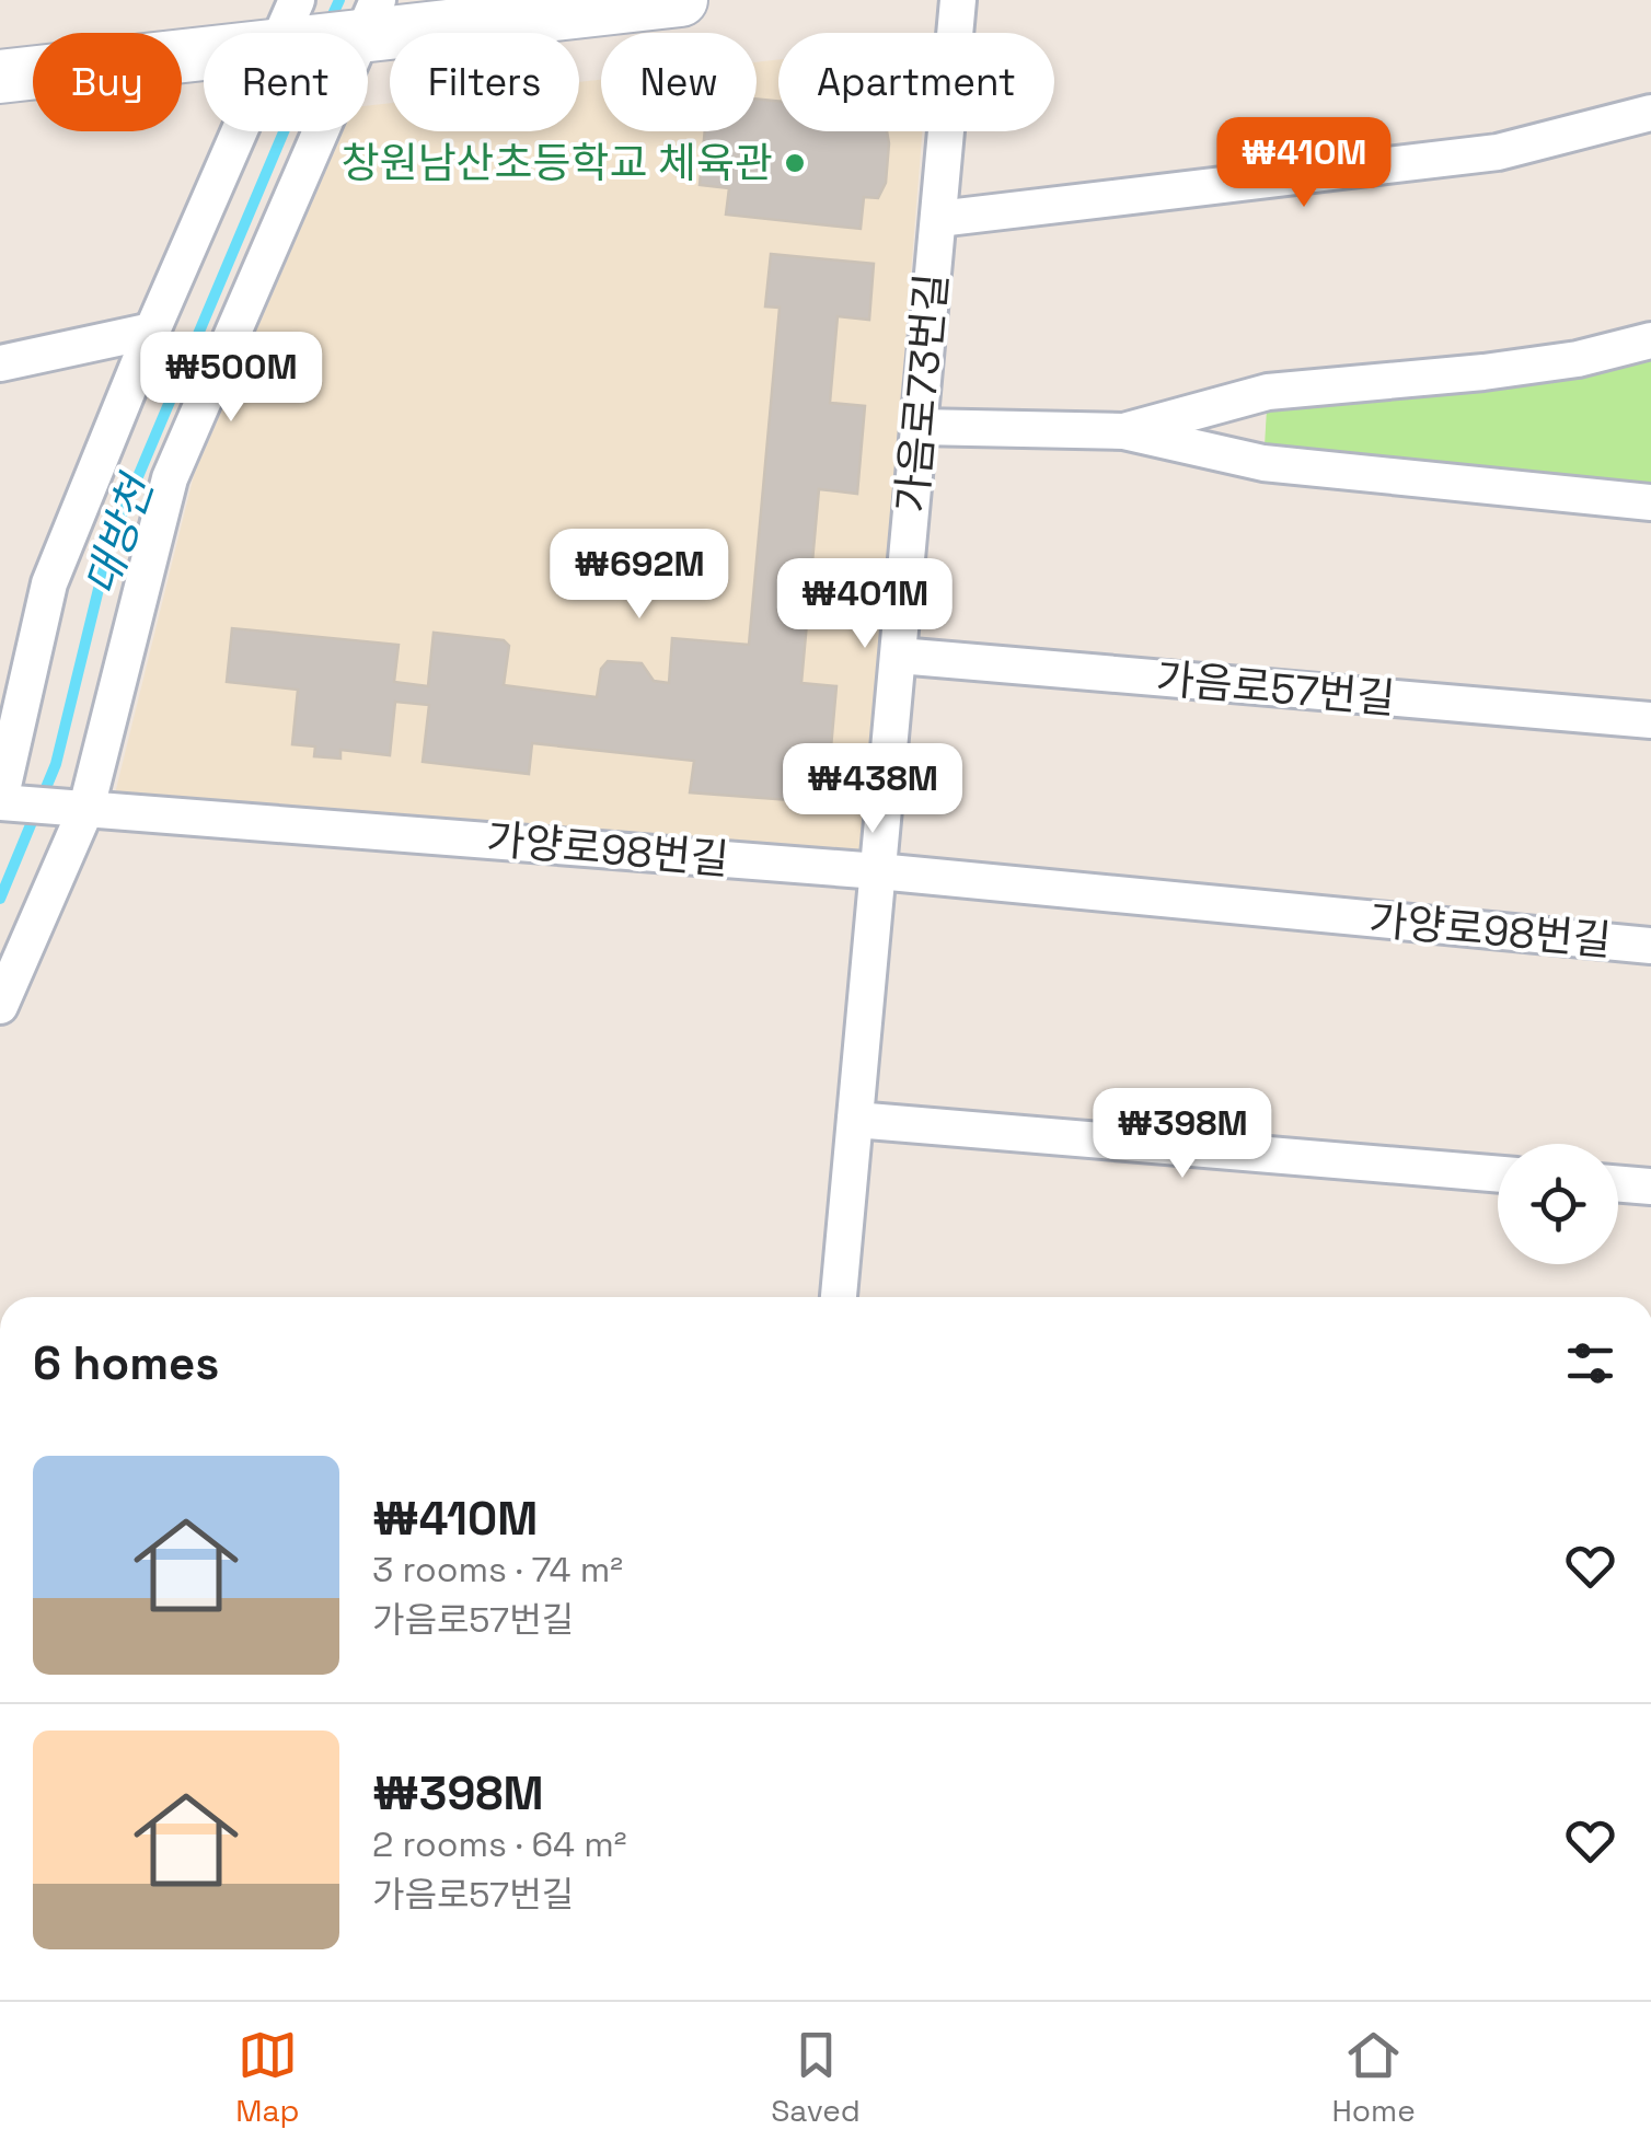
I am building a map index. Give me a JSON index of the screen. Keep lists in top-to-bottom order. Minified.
{"streets":{"street":["가음로73번길","가음로57번길","가양로98번길"]},"crossings":[["가음로73번길","가음로57번길"],["가음로73번길","가양로98번길"]],"water":["대방천"],"places":["창원남산초등학교 체육관"],"page":{"chip":["Buy","Rent","Filters","New","Apartment"],"price":["₩410M","₩500M","₩692M","₩401M","₩438M","₩398M"],"heading":"6 homes","list":[{"name":"₩410M","note":"3 rooms · 74 m² · 가음로57번길"},{"name":"₩398M","note":"2 rooms · 64 m² · 가음로57번길"}],"tabs":["Map","Saved","Home"]}}
